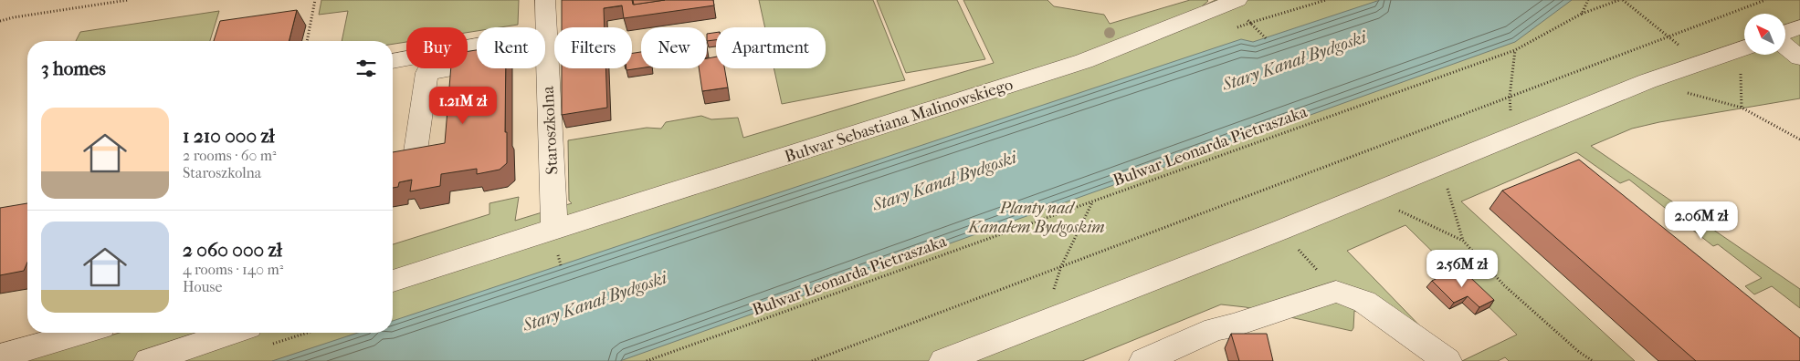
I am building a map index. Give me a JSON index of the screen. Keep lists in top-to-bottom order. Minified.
{"streets":{"street":["Bulwar Sebastiana Malinowskiego","Staroszkolna"],"path":["Bulwar Leonarda Pietraszaka"]},"crossings":[["Bulwar Sebastiana Malinowskiego","Staroszkolna"]],"water":["Stary Kanał Bydgoski"],"parks":["Planty nad Kanałem Bydgoskim"],"north":"top left","page":{"chip":["Buy","Rent","Filters","New","Apartment"],"heading":"3 homes","price":["1.21M zł","2.06M zł","2.56M zł"],"list":[{"name":"1 210 000 zł","note":"2 rooms · 60 m² · Staroszkolna"},{"name":"2 060 000 zł","note":"4 rooms · 140 m² · House"}]}}
